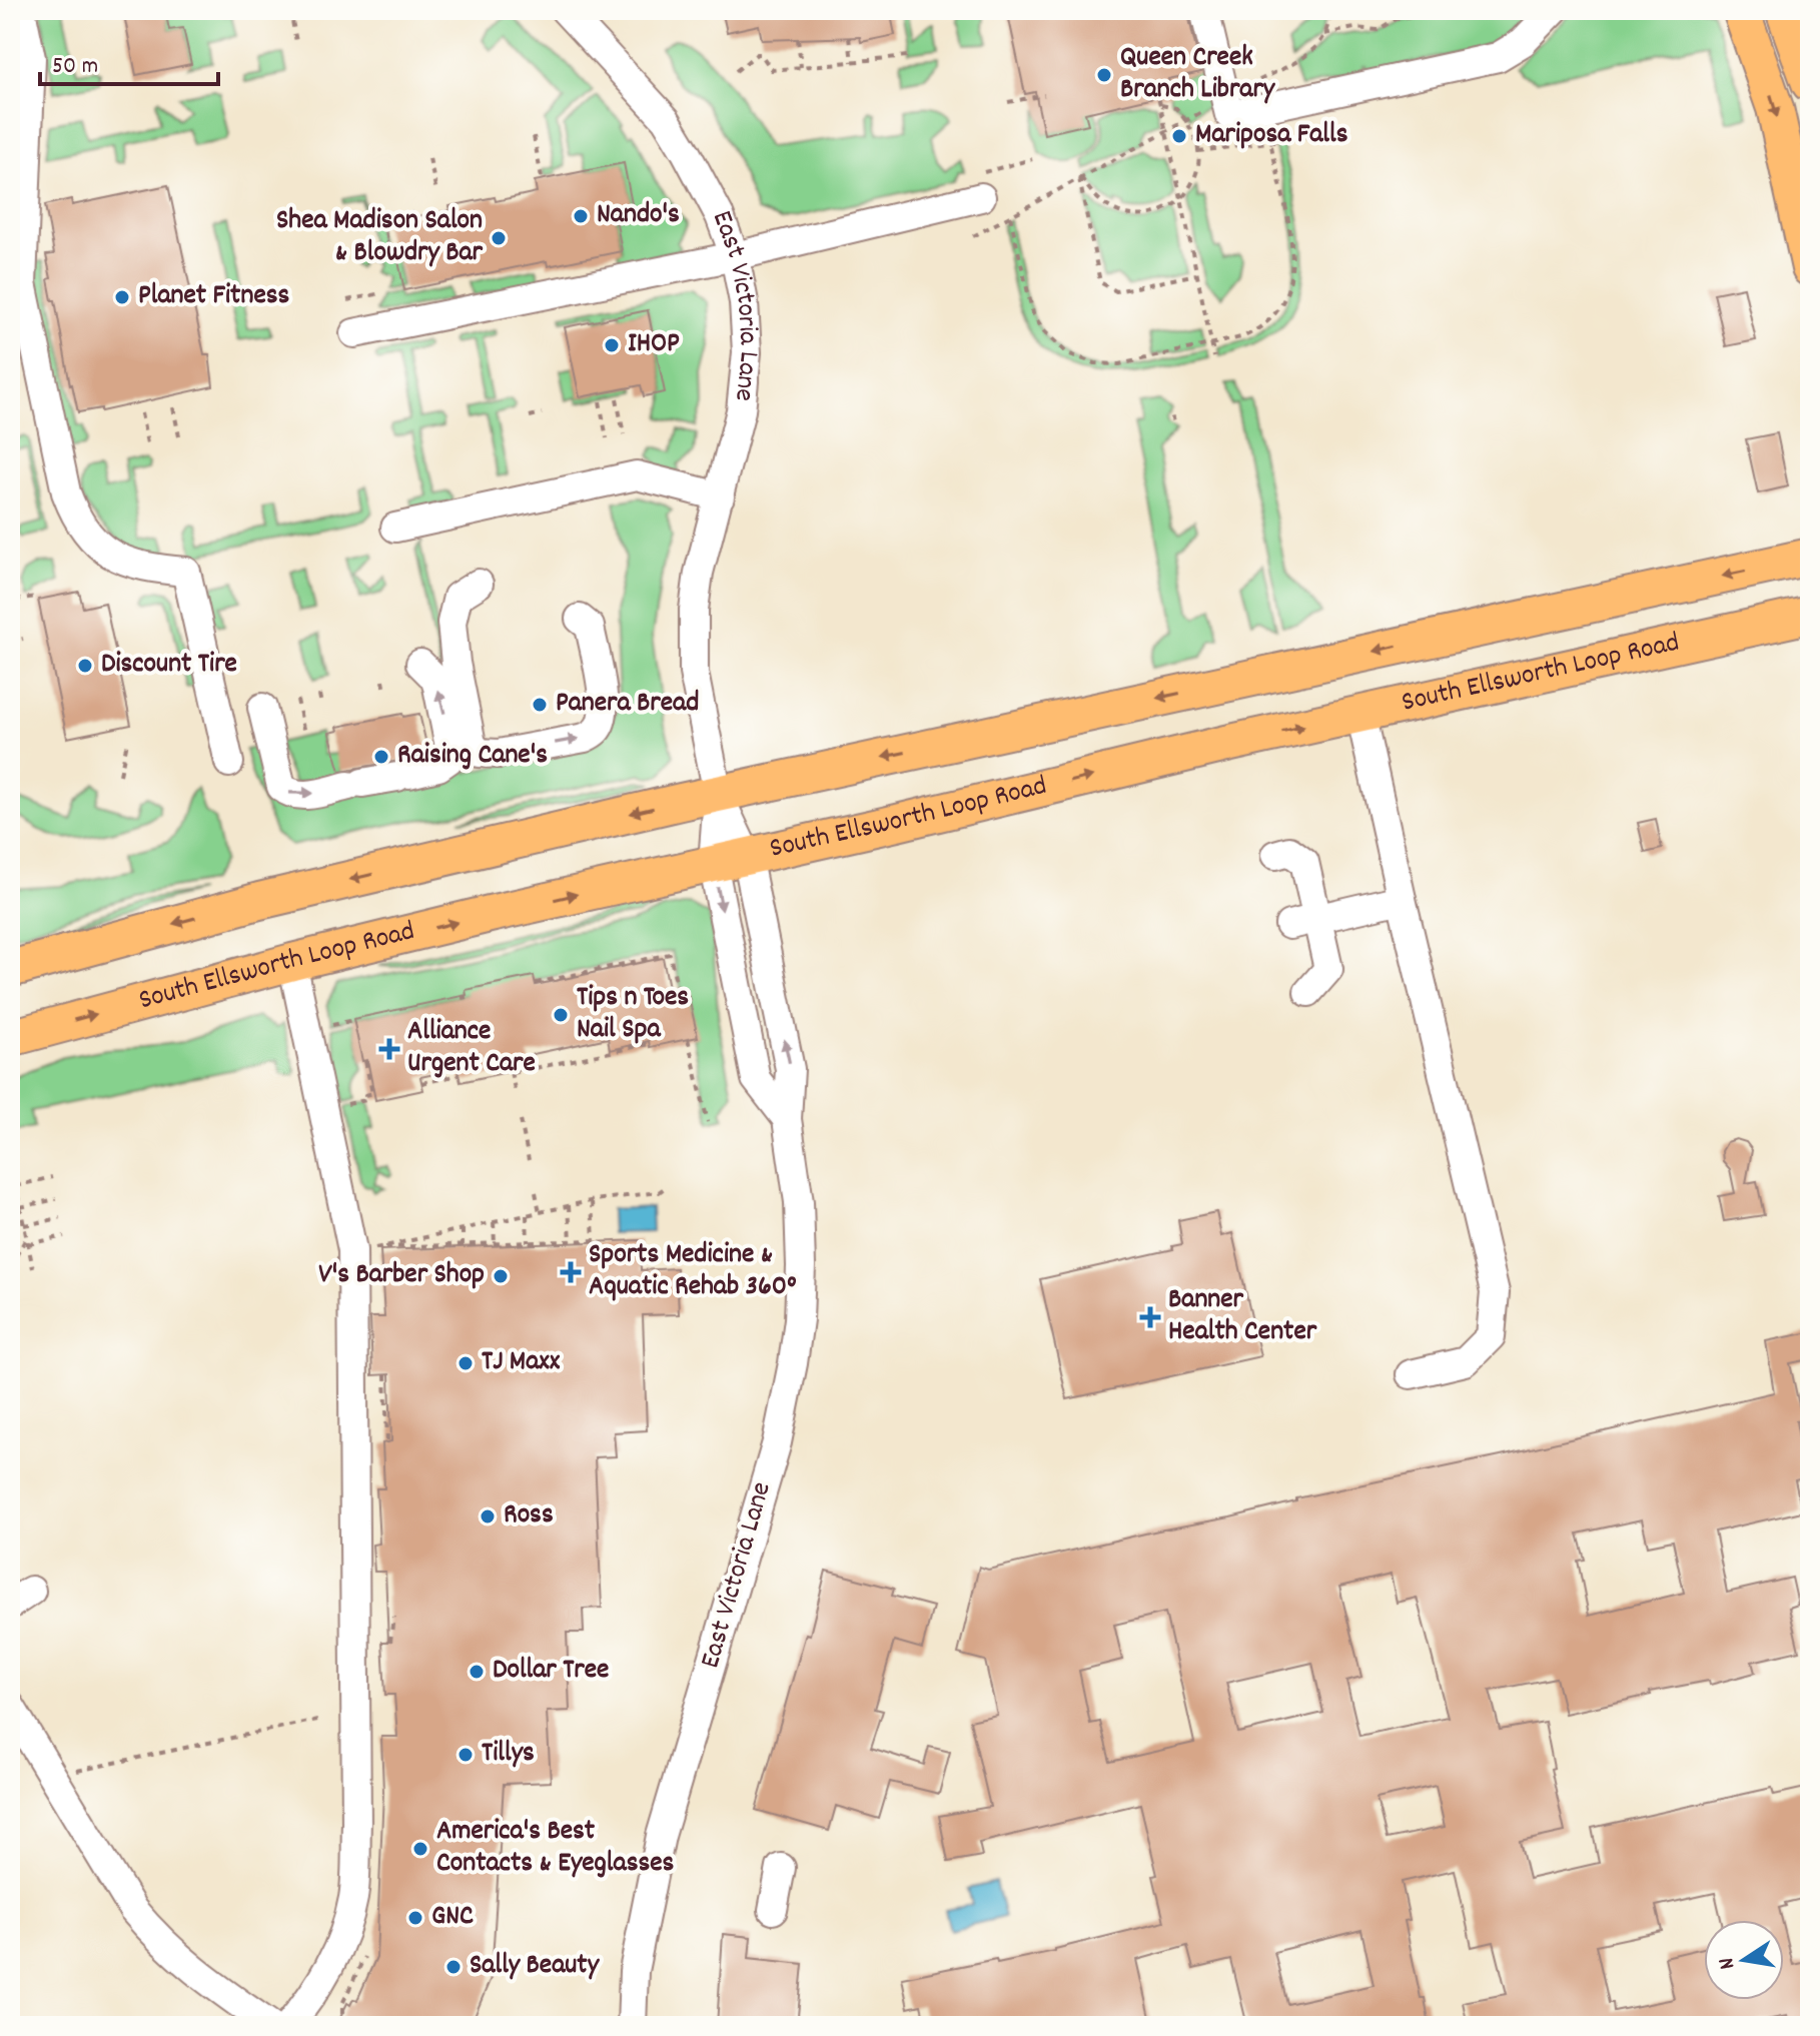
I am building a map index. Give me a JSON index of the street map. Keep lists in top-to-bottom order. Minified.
{"streets":{"main road":["South Ellsworth Loop Road"],"street":["East Victoria Lane"]},"crossings":[["East Victoria Lane","South Ellsworth Loop Road"]],"places":{"other":["Queen Creek Branch Library","Mariposa Falls","Nando's","Shea Madison Salon & Blowdry Bar","Planet Fitness","IHOP","Discount Tire","Panera Bread","Raising Cane's","Tips n Toes Nail Spa","V's Barber Shop","TJ Maxx","Ross","Dollar Tree","Tillys","America's Best Contacts & Eyeglasses","GNC","Sally Beauty"],"health":["Alliance Urgent Care","Sports Medicine & Aquatic Rehab 360°","Banner Health Center"]},"scale_bar":"50 m","north":"left"}
